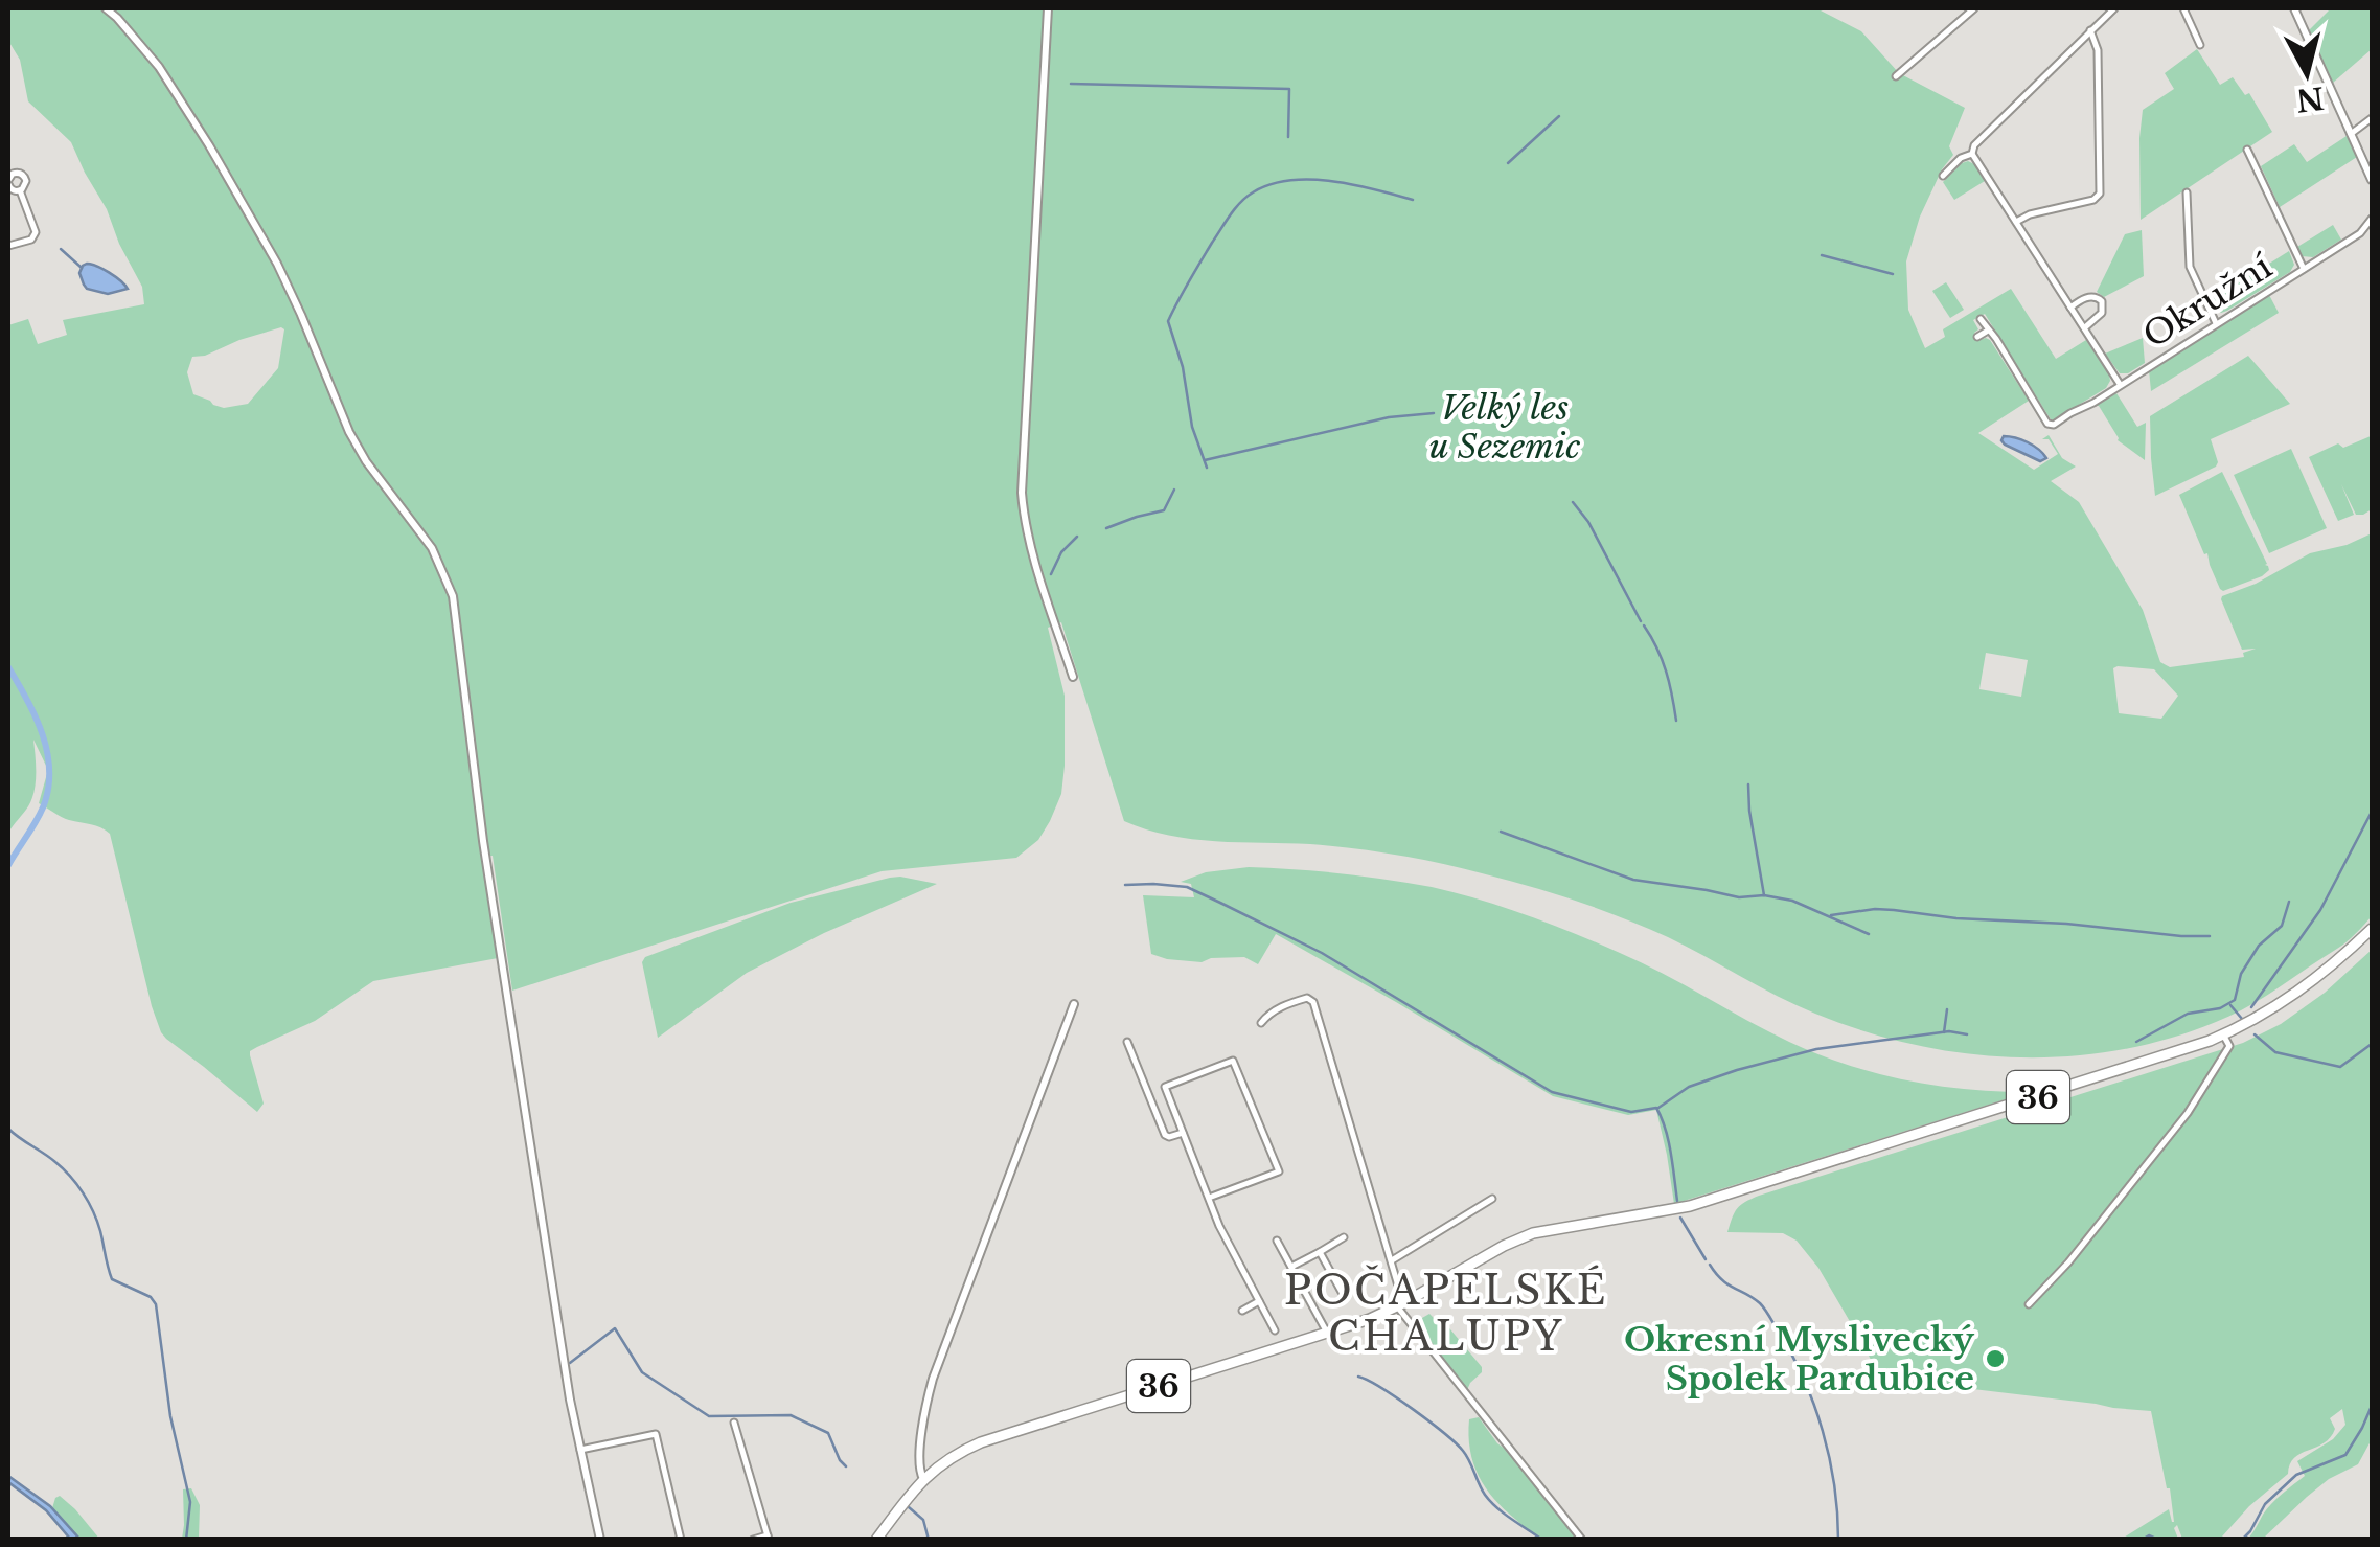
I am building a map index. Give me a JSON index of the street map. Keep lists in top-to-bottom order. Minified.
{"streets":{"main road":["36"],"street":["Okružní"]},"districts":["POČAPELSKÉ CHALUPY"],"parks":["Velký les u Sezemic"],"places":["Okresní Myslivecký Spolek Pardubice"],"north":"bottom"}
